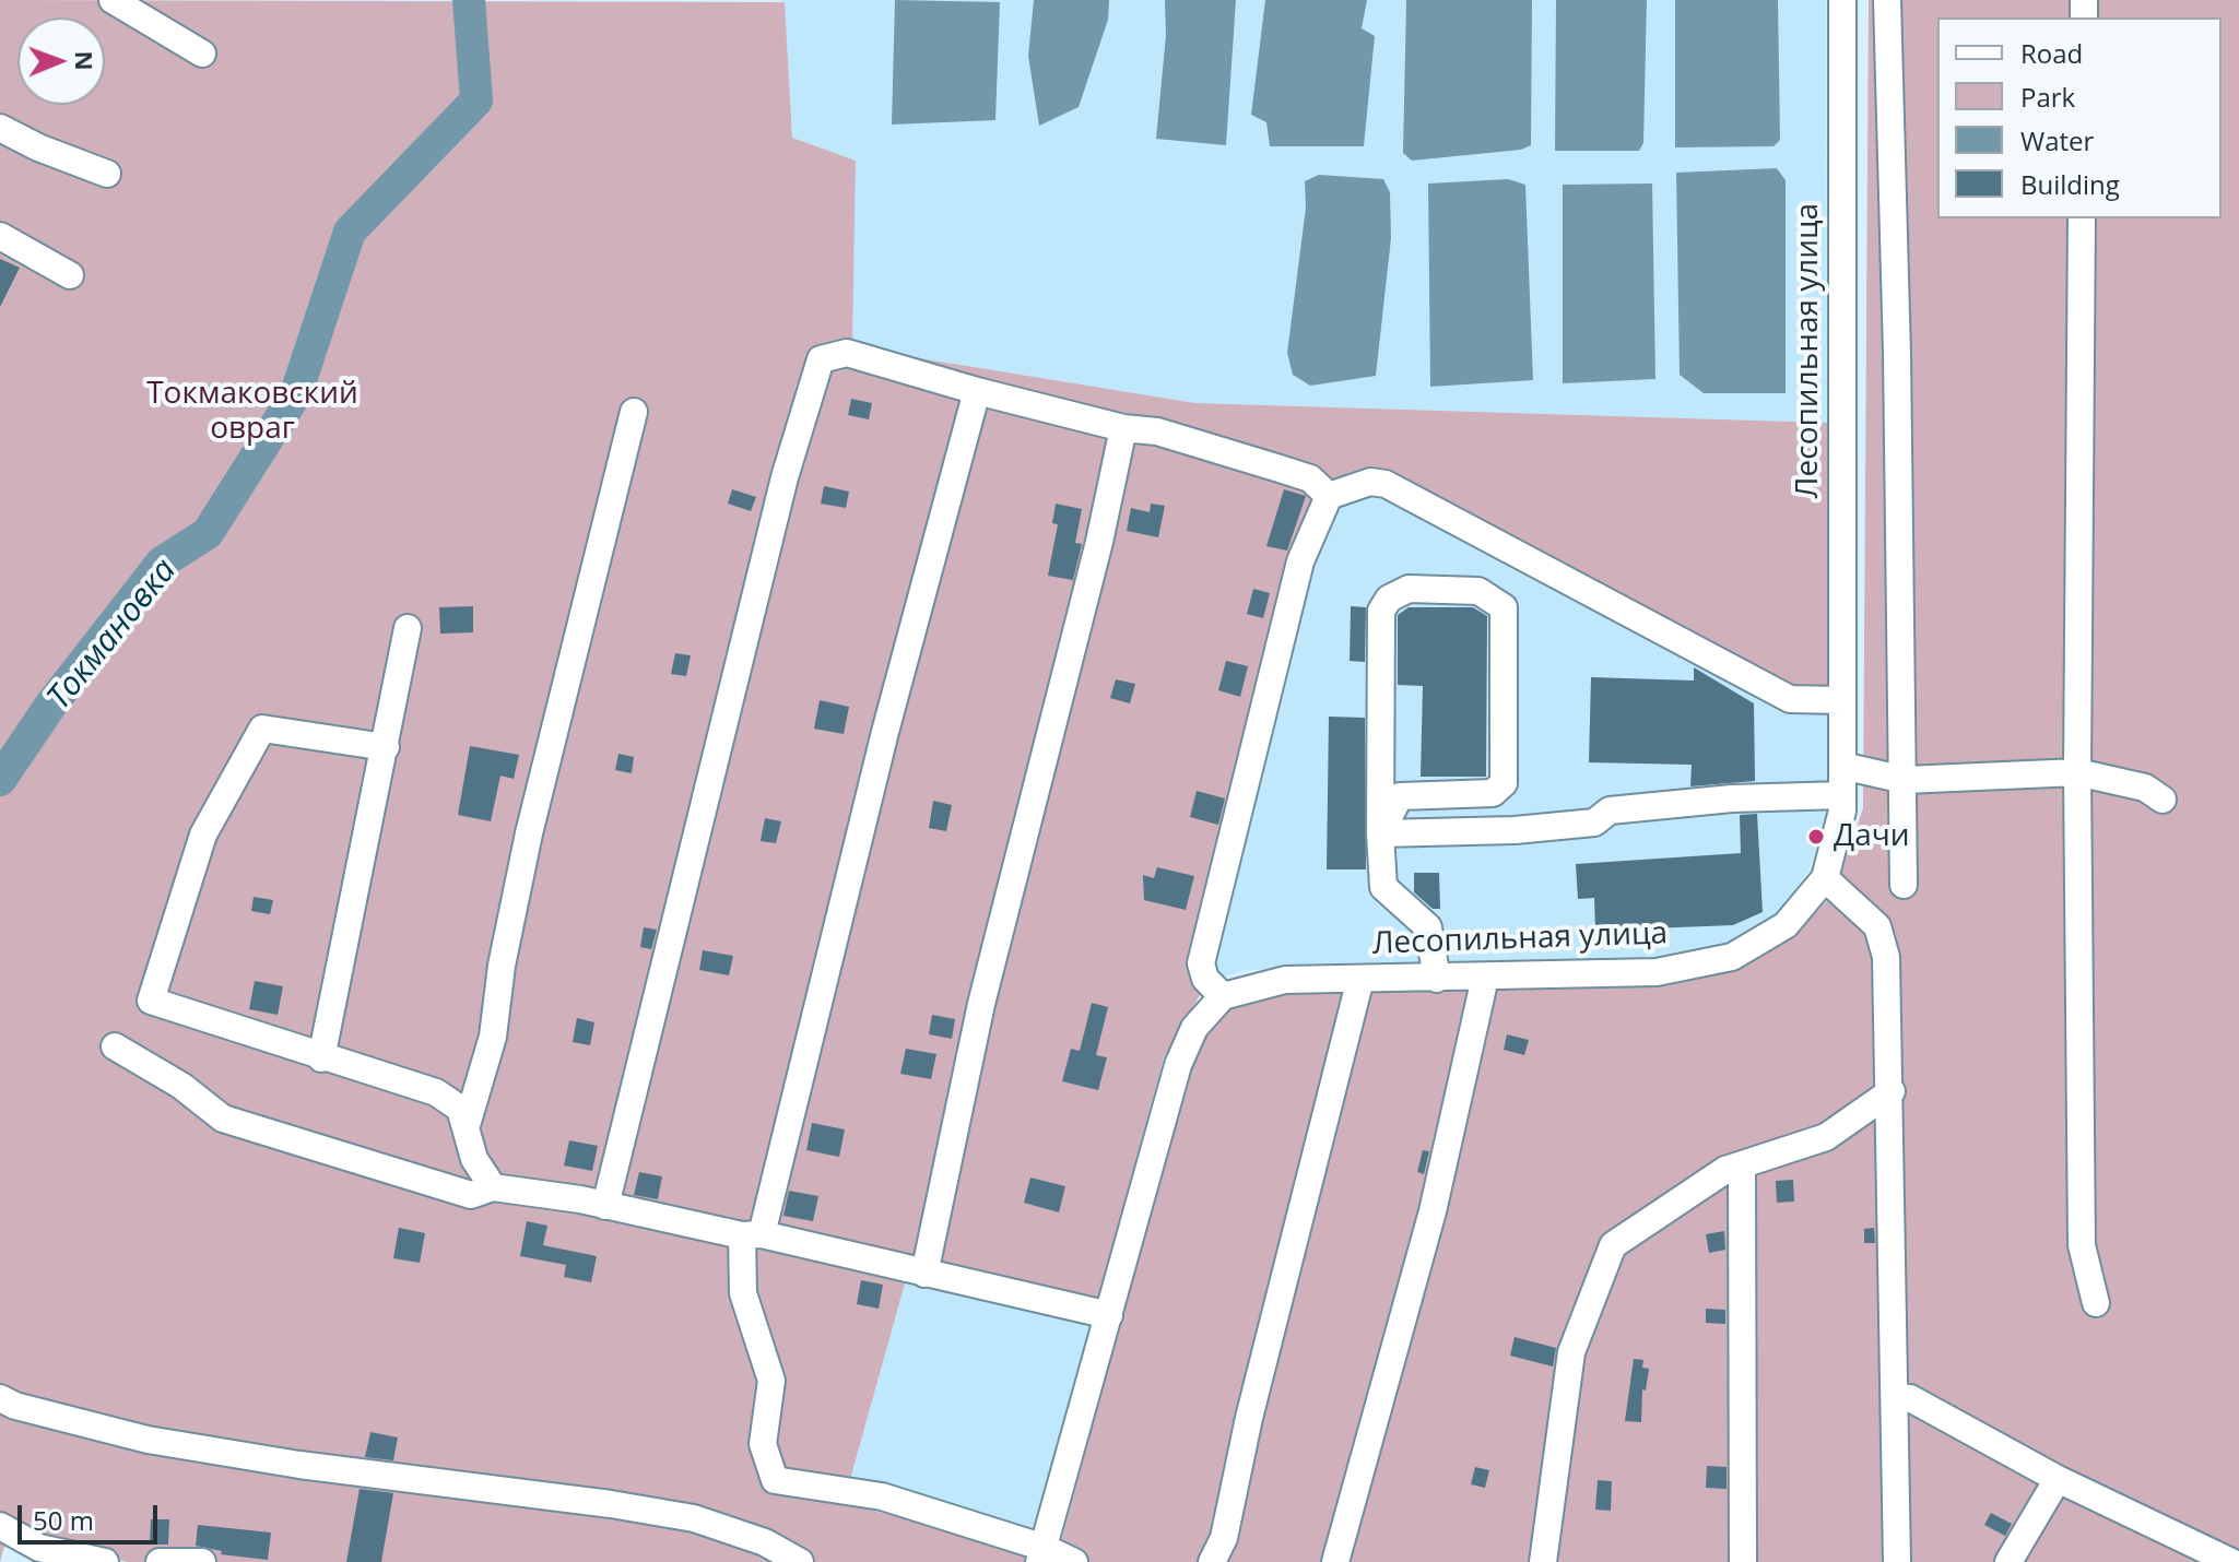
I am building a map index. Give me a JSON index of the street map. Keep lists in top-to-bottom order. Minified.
{"streets":{"street":["Лесопильная улица"]},"water":["Токмановка"],"parks":["Токмаковский овраг"],"places":["Дачи"],"legend":["Road","Park","Water","Building"],"scale_bar":"50 m","north":"right"}
